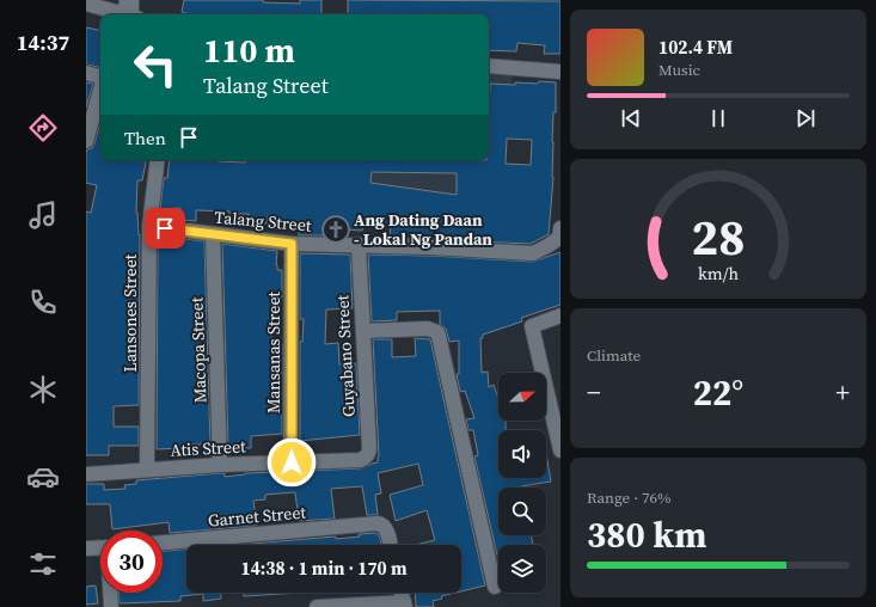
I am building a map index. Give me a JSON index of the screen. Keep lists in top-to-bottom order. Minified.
{"streets":{"street":["Talang Street","Lansones Street","Macopa Street","Mansanas Street","Guyabano Street","Atis Street","Garnet Street"]},"crossings":[["Talang Street","Lansones Street"],["Talang Street","Macopa Street"],["Talang Street","Mansanas Street"],["Talang Street","Guyabano Street"],["Lansones Street","Atis Street"],["Macopa Street","Atis Street"],["Mansanas Street","Atis Street"],["Guyabano Street","Atis Street"]],"places":{"church":["Ang Dating Daan - Lokal Ng Pandan"]},"north":"right","page":{"tabs":"14:37","turn":["110 m","Talang Street"],"song":["102.4 FM","Music"],"then":"Then","tile":["Climate",["Range · 76%","380 km"]],"heat":["−","22°","+"],"limit":"30","trip":"14:38 · 1 min · 170 m","gauge":["28","km/h"]}}
